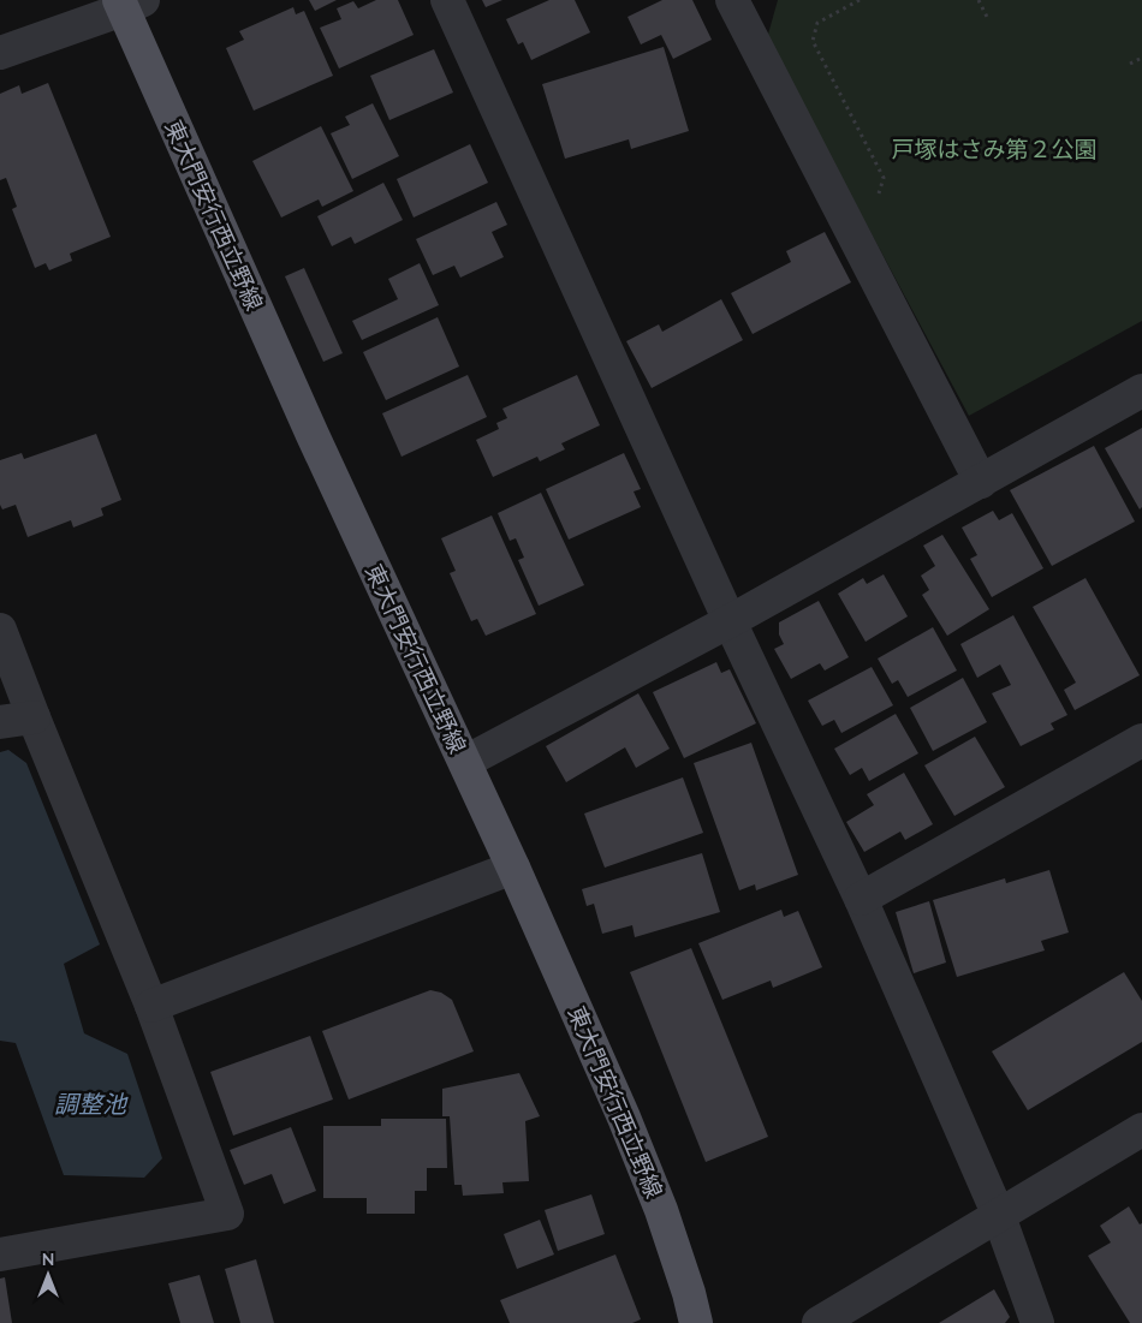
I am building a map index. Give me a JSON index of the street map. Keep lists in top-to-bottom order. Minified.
{"streets":{"main road":["東大門安行西立野線"]},"water":["調整池"],"parks":["戸塚はさみ第２公園"],"north":"top"}
